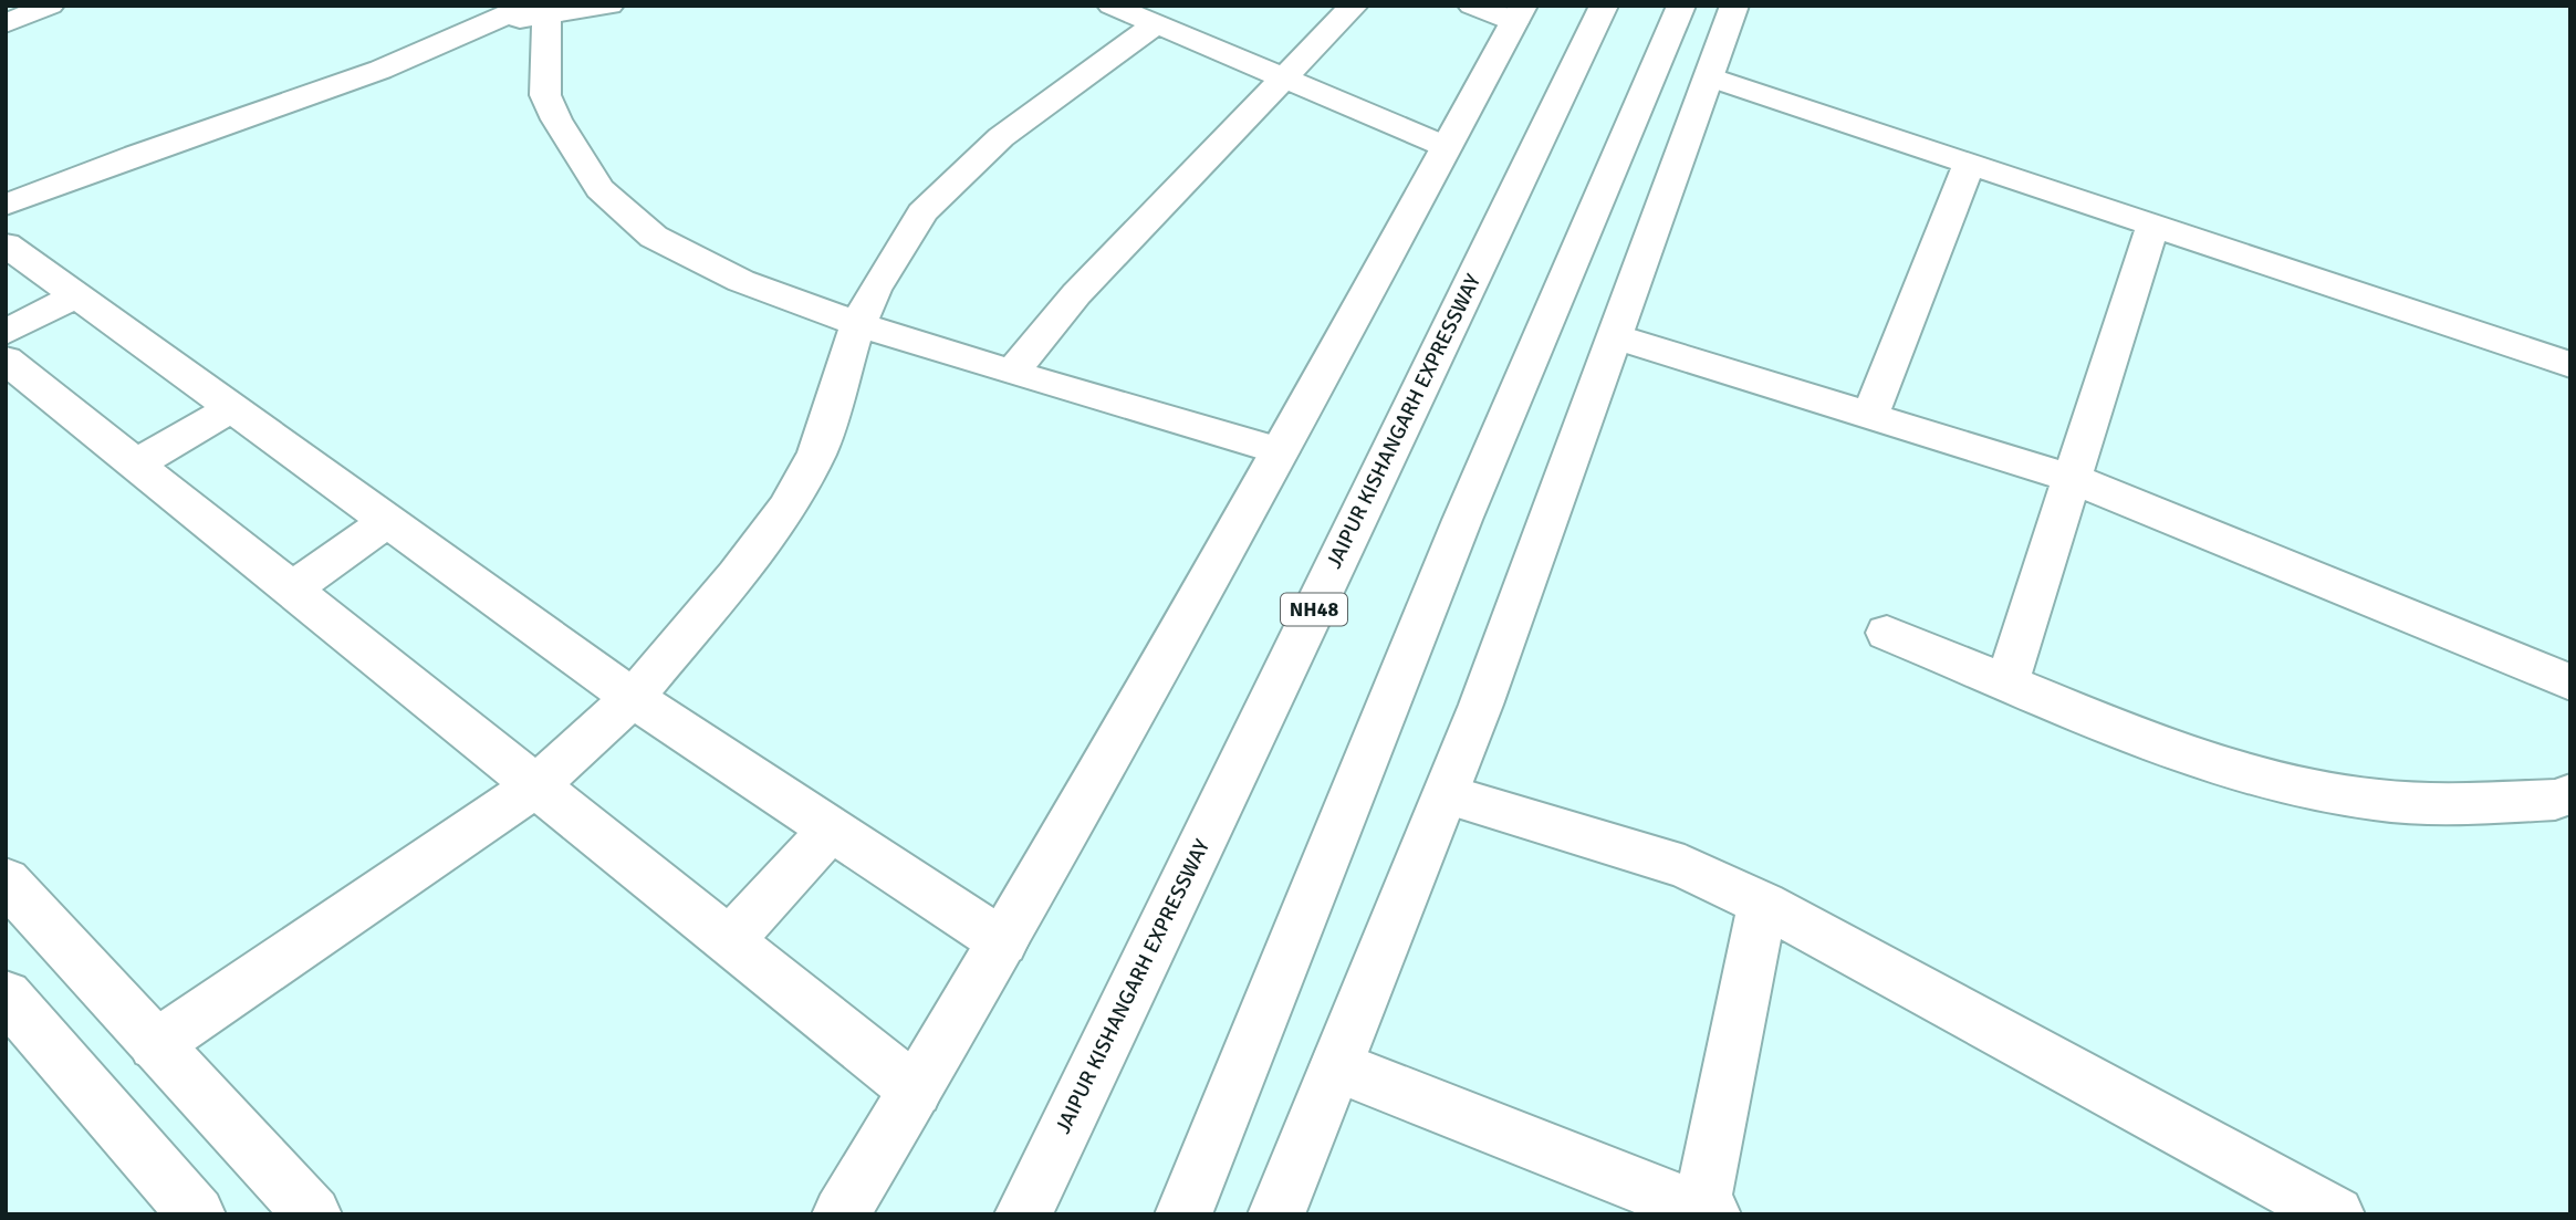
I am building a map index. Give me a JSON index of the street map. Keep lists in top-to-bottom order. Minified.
{"streets":{"main road":["JAIPUR KISHANGARH EXPRESSWAY","NH48"]}}
